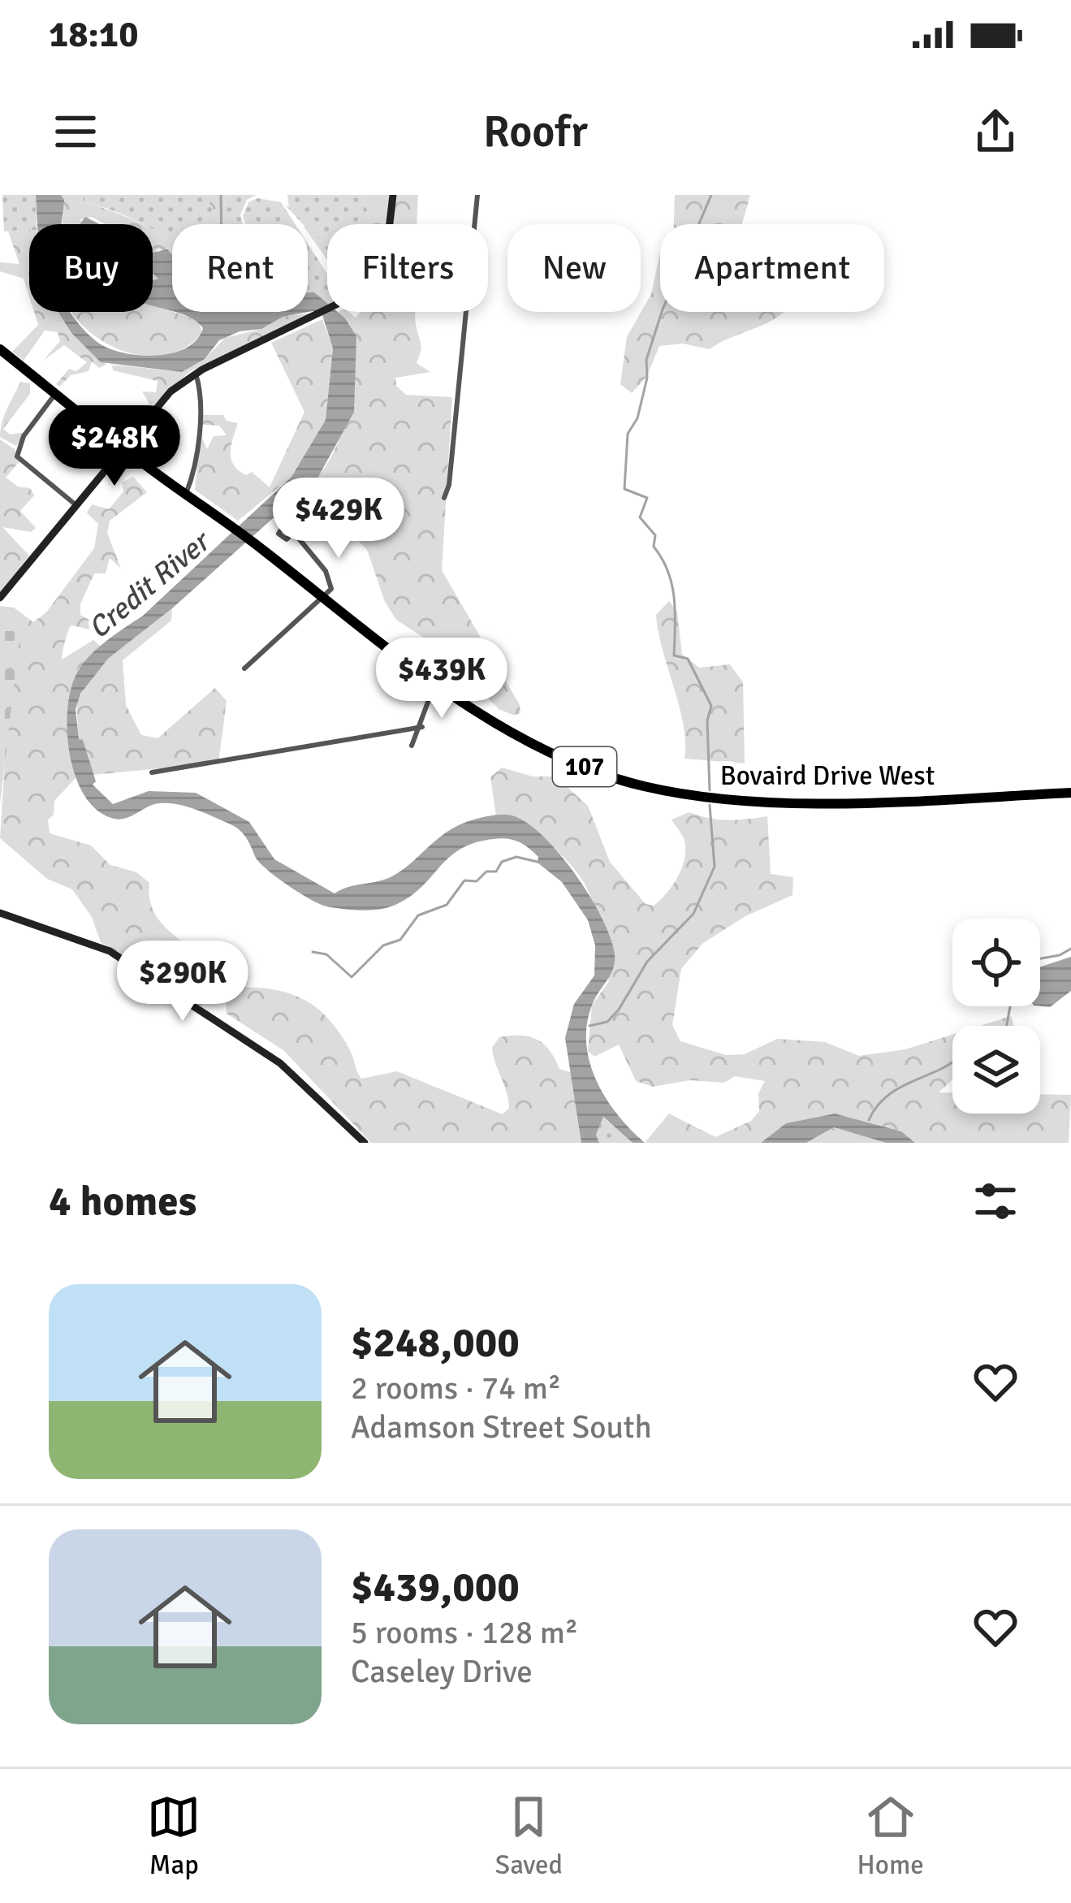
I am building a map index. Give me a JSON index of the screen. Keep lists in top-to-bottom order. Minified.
{"streets":{"main road":["107","Bovaird Drive West"]},"water":["Credit River"],"page":{"status":"18:10","header":"Roofr","chip":["Buy","Rent","Filters","New","Apartment"],"price":["$248K","$429K","$439K","$290K"],"heading":"4 homes","list":[{"name":"$248,000","note":"2 rooms · 74 m² · Adamson Street South"},{"name":"$439,000","note":"5 rooms · 128 m² · Caseley Drive"}],"tabs":["Map","Saved","Home"]}}
